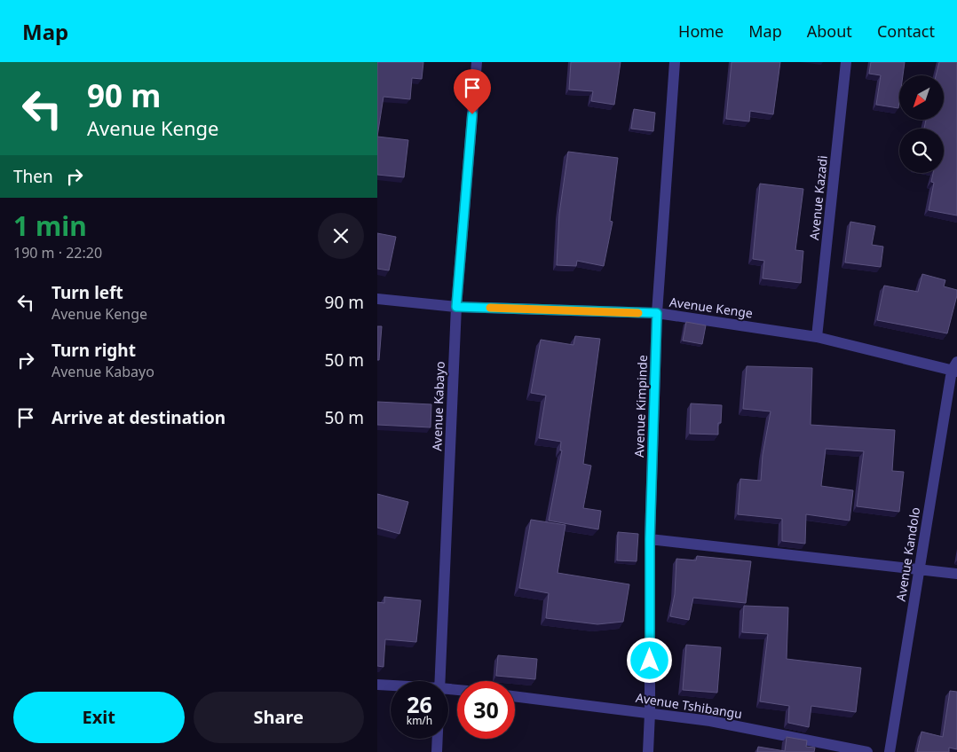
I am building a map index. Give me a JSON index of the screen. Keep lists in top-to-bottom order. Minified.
{"streets":{"street":["Avenue Kazadi","Avenue Kenge","Avenue Kabayo","Avenue Kimpinde","Avenue Kandolo","Avenue Tshibangu"]},"crossings":[["Avenue Kazadi","Avenue Kenge"],["Avenue Kenge","Avenue Kabayo"],["Avenue Kenge","Avenue Kimpinde"],["Avenue Kenge","Avenue Kandolo"],["Avenue Kimpinde","Avenue Tshibangu"]],"north":"bottom left","page":{"header":"Map","nav":["Home","Map","About","Contact"],"turn":["90 m","Avenue Kenge"],"then":"Then","heading":["1 min","190 m · 22:20"],"list":[{"name":"Turn left","note":"Avenue Kenge","value":"90 m"},{"name":"Turn right","note":"Avenue Kabayo","value":"50 m"},{"name":"Arrive at destination","value":"50 m"}],"speed":"26 km/h","limit":"30","buttons":["Exit","Share"]}}
